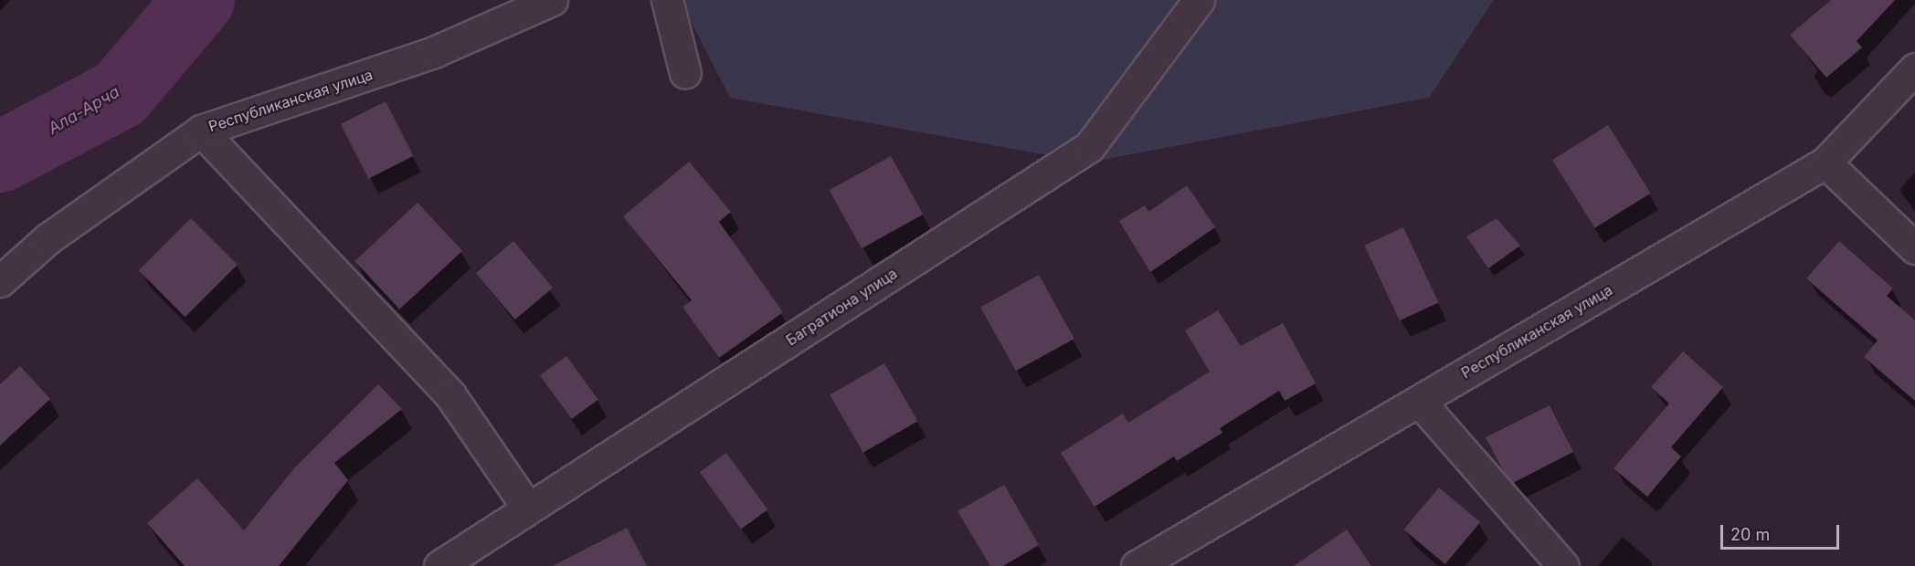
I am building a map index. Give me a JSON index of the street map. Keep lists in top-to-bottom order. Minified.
{"streets":{"street":["Республиканская улица","Багратиона улица"]},"water":["Ала-Арча"],"scale_bar":"20 m"}
